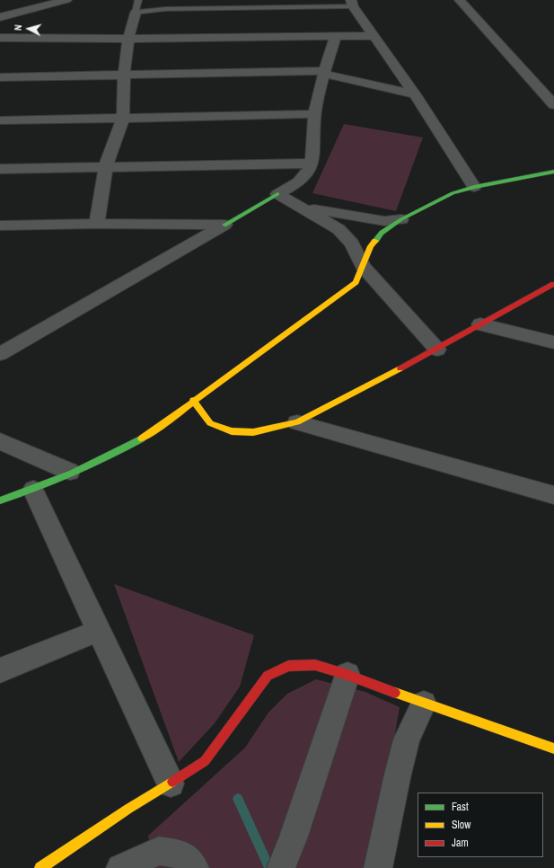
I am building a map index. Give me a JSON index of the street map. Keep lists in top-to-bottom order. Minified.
{"legend":["Fast","Slow","Jam"],"north":"left"}
